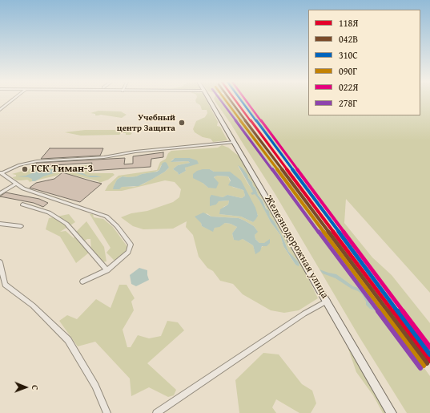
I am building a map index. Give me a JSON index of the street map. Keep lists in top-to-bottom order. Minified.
{"streets":{"main road":["Железнодорожная улица"]},"places":["Учебный центр Защита","ГСК Тиман-3"],"lines":["transit line 118Я","transit line 042В","transit line 310С","transit line 090Г","transit line 022Я","transit line 278Г"],"legend":["118Я","042В","310С","090Г","022Я","278Г"],"north":"right"}
